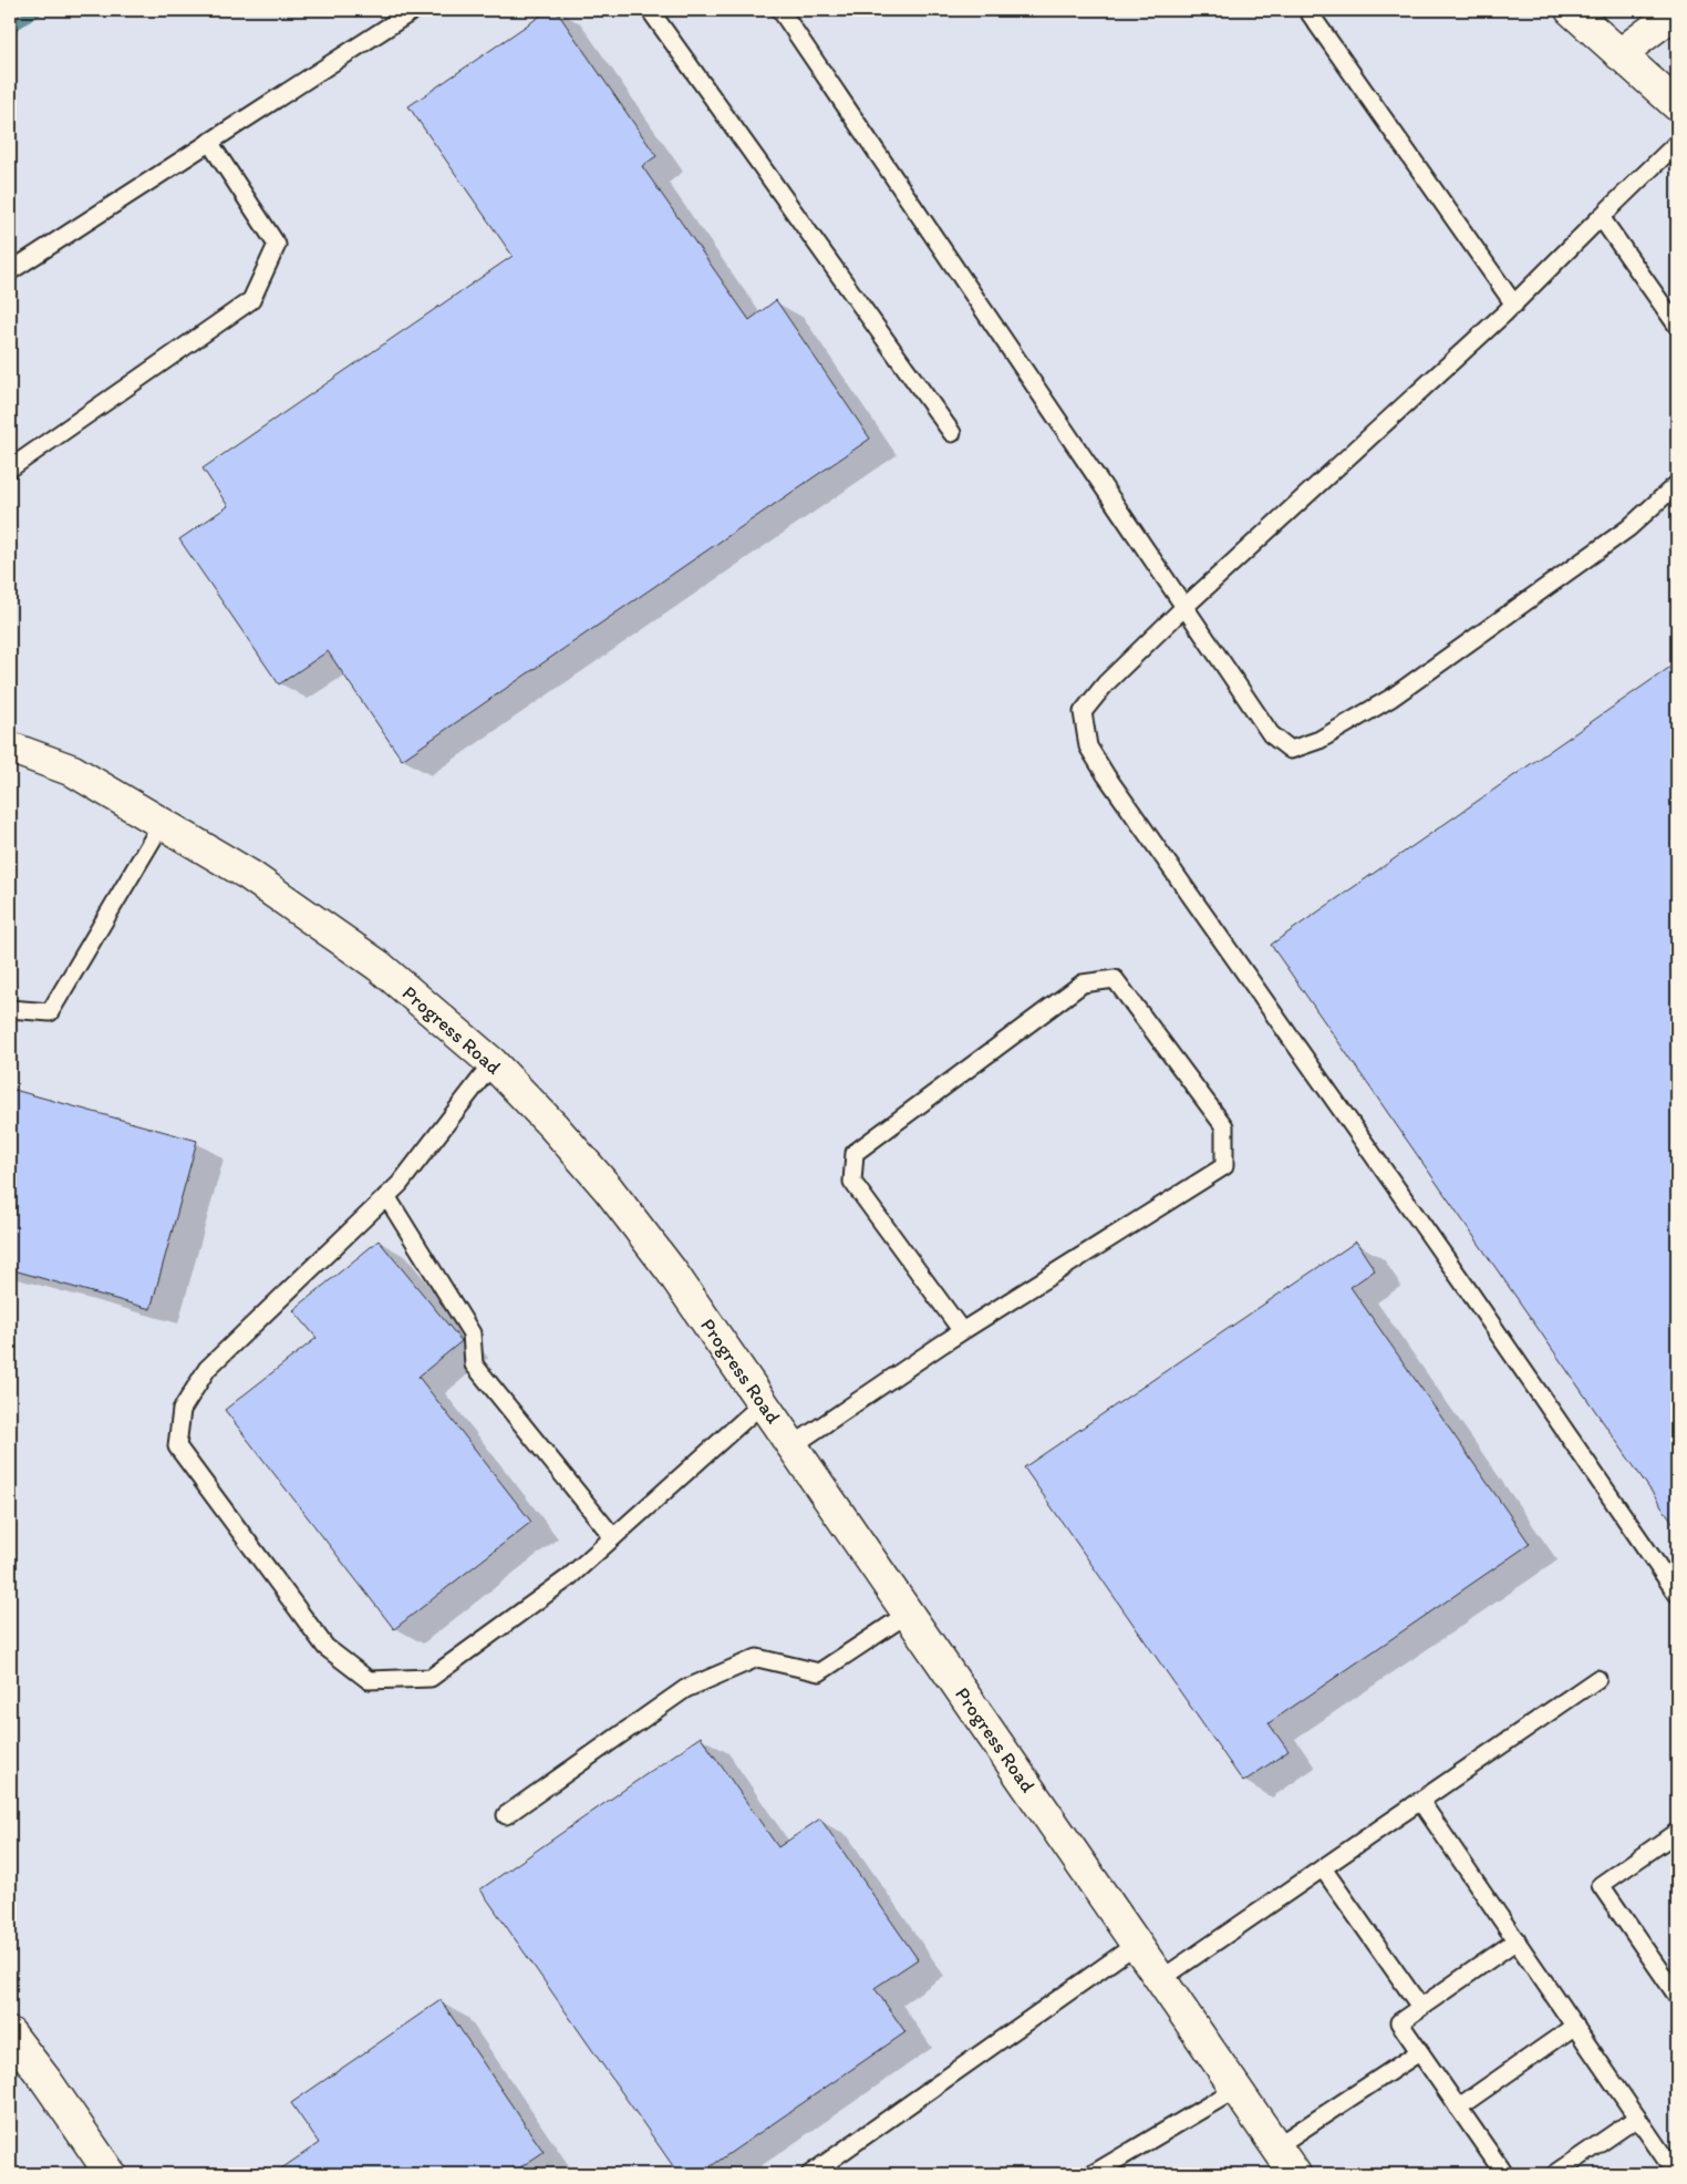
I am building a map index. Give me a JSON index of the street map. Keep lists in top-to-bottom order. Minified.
{"streets":{"main road":["Progress Road"]}}
